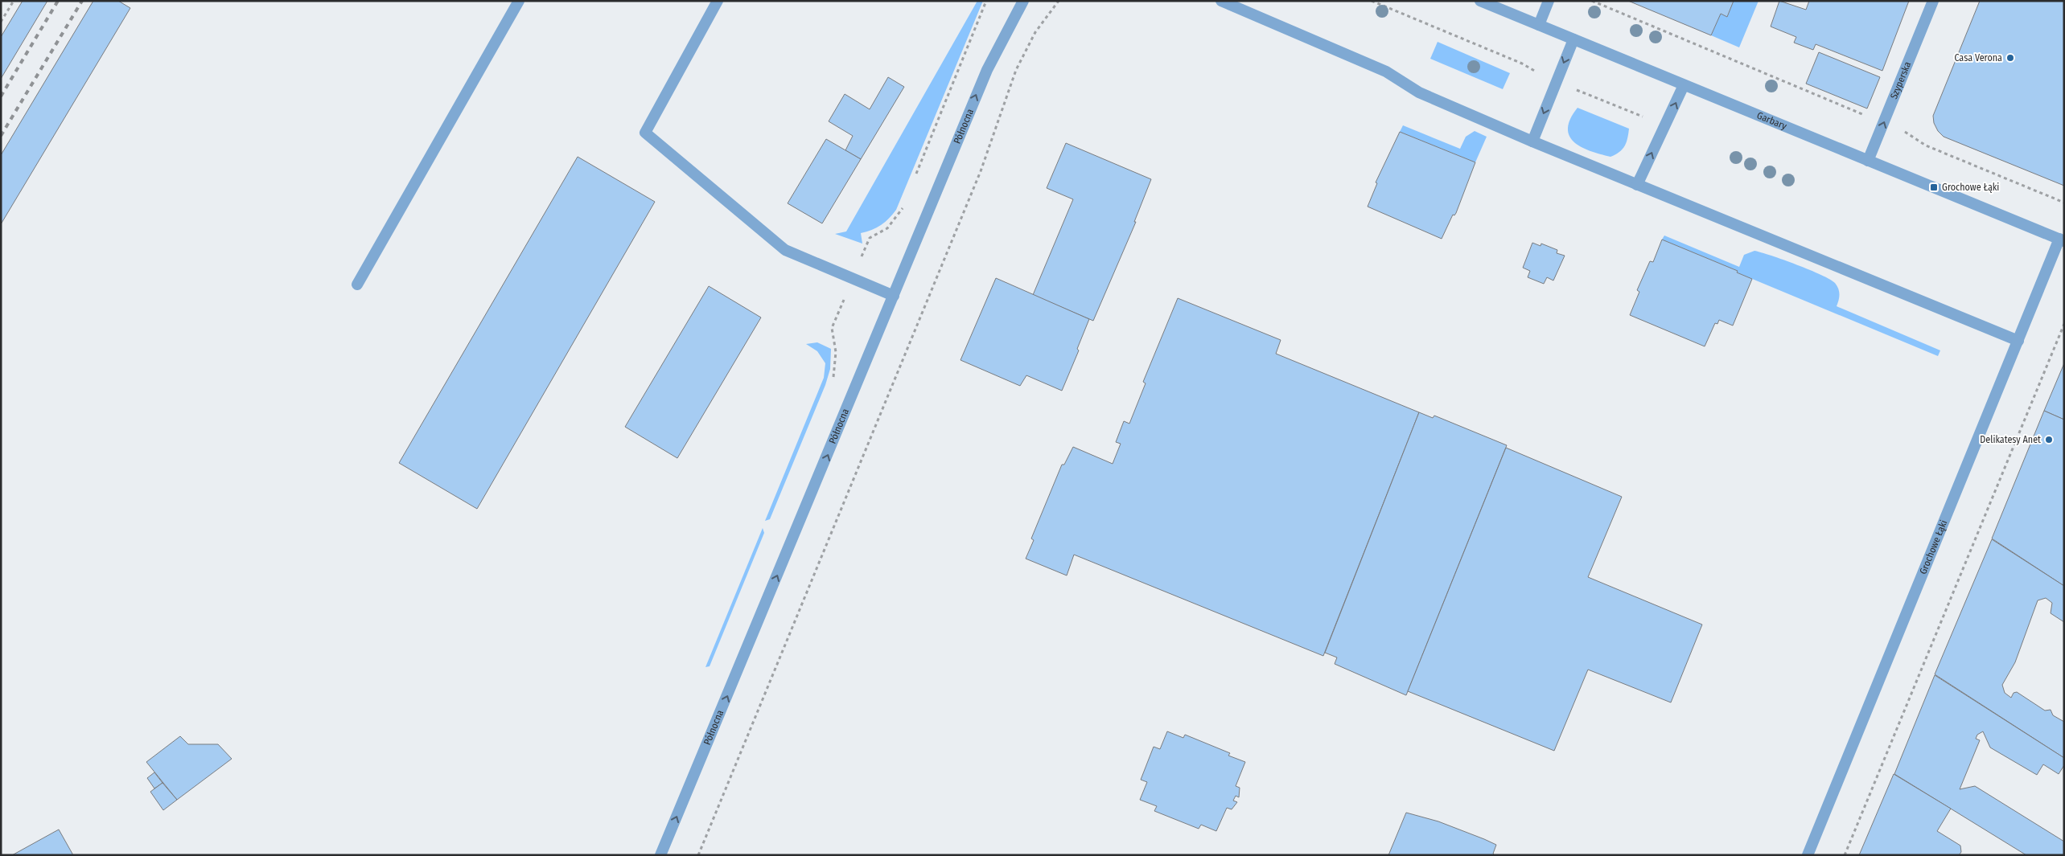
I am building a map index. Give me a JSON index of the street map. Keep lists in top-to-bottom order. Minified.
{"streets":{"street":["Szyperska","Garbary","Północna","Grochowe Łąki"]},"crossings":[["Szyperska","Garbary"],["Garbary","Grochowe Łąki"]],"one_way":["Szyperska","Północna"],"places":{"other":["Casa Verona","Delikatesy Anet"],"transit":["Grochowe Łąki"]}}
